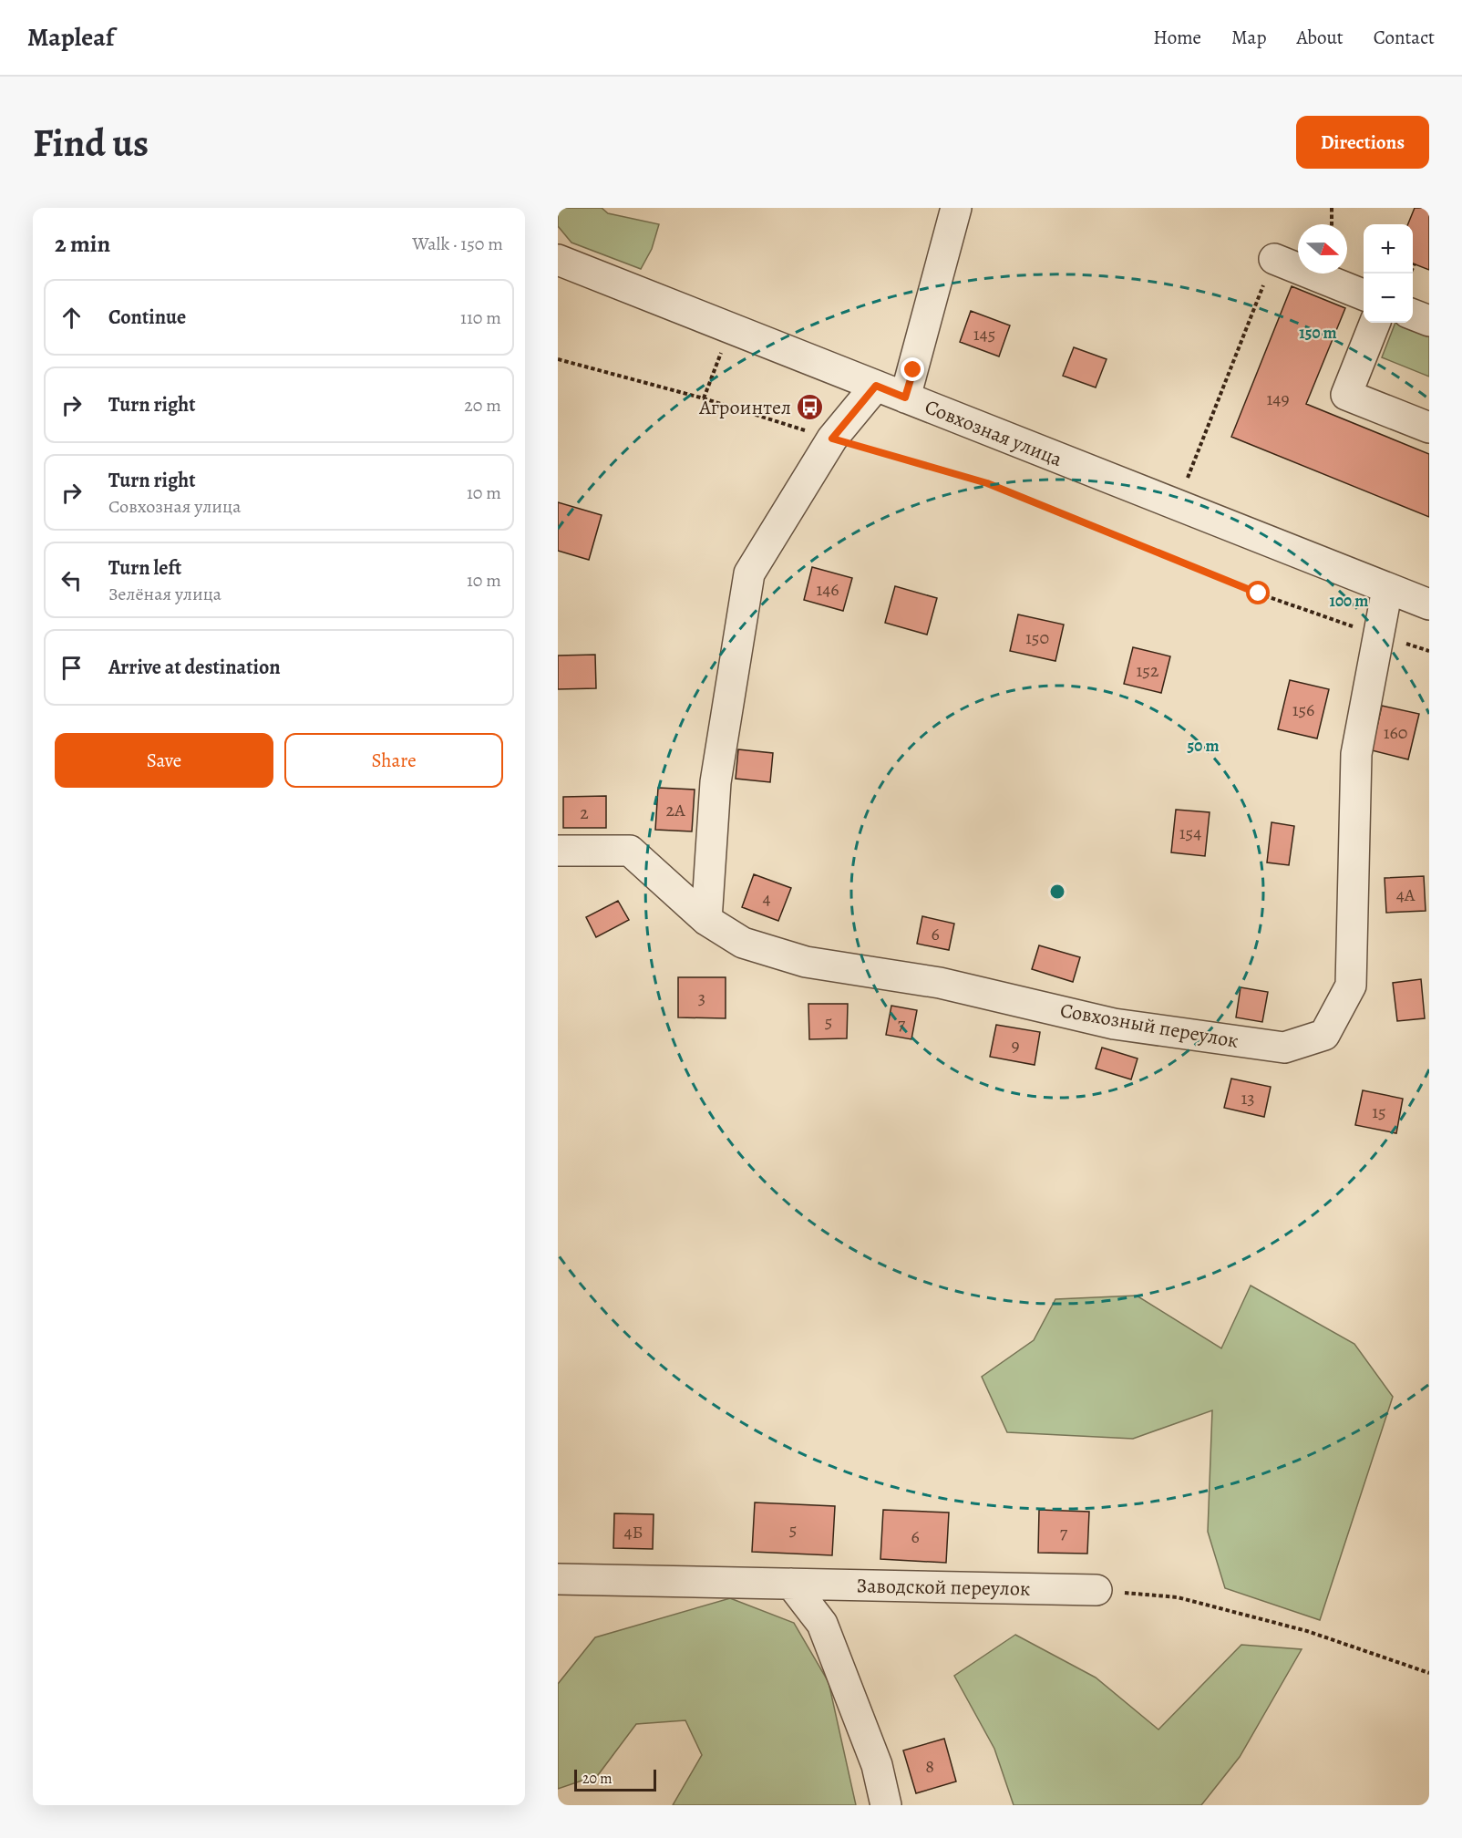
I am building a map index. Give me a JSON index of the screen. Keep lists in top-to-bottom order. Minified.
{"streets":{"street":["Совхозная улица","Совхозный переулок","Заводской переулок"]},"crossings":[["Совхозная улица","Совхозный переулок"]],"places":{"bus stop":["Агроинтел"]},"house_numbers":["145","149","146","150","152","156","160","2А","2","154","4А","4","6","3","5","7","9","13","15","5","4Б","7","6","8"],"scale_bar":"20 m","north":"right","page":{"header":"Mapleaf","nav":["Home","Map","About","Contact"],"buttons":["Directions",["Save","Share"]],"title":"Find us","heading":["2 min","Walk · 150 m"],"map_buttons":["+","−"],"list":[["Continue","110 m"],["Turn right","20 m"],["Turn right","Совхозная улица","10 m"],["Turn left","Зелёная улица","10 m"],"Arrive at destination"],"scale":"20 m"},"rings":["150 m","100 m","50 m"]}
